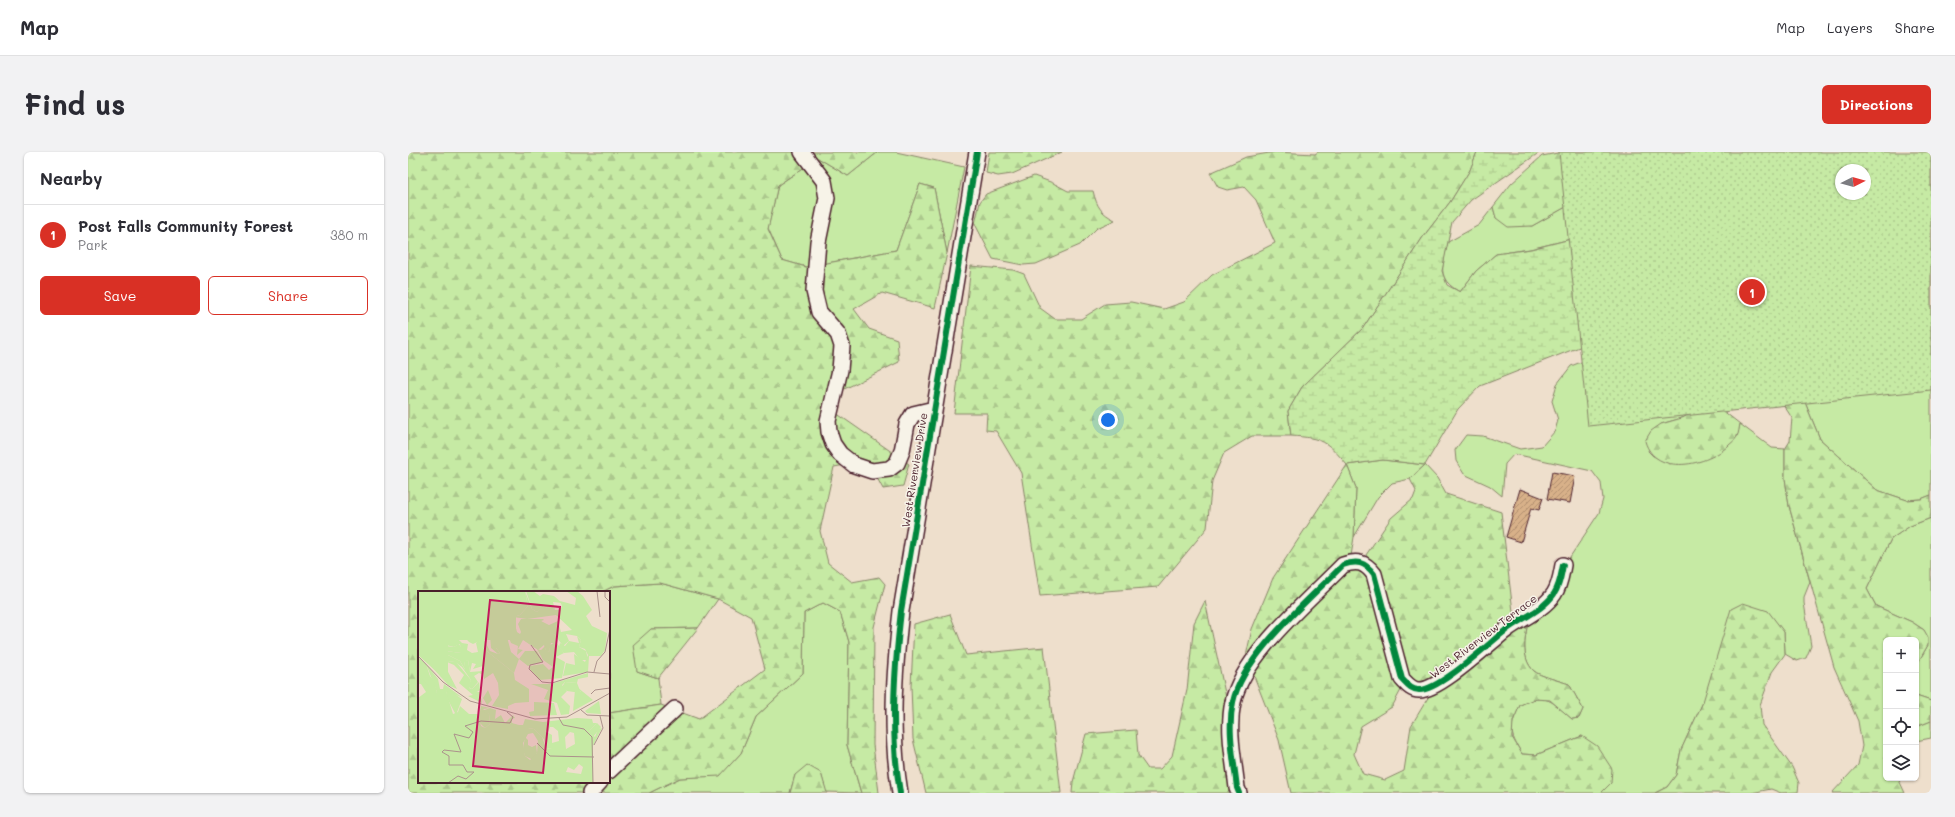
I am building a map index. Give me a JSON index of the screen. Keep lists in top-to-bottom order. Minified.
{"streets":{"street":["West Riverview Drive","West Riverview Terrace"]},"north":"right","page":{"header":"Map","nav":["Map","Layers","Share"],"buttons":["Directions",["Save","Share"]],"title":"Find us","heading":"Nearby","list":[{"mark":"1","name":"Post Falls Community Forest","note":"Park","value":"380 m"}],"pins":"1","map_buttons":["+","−"]}}
